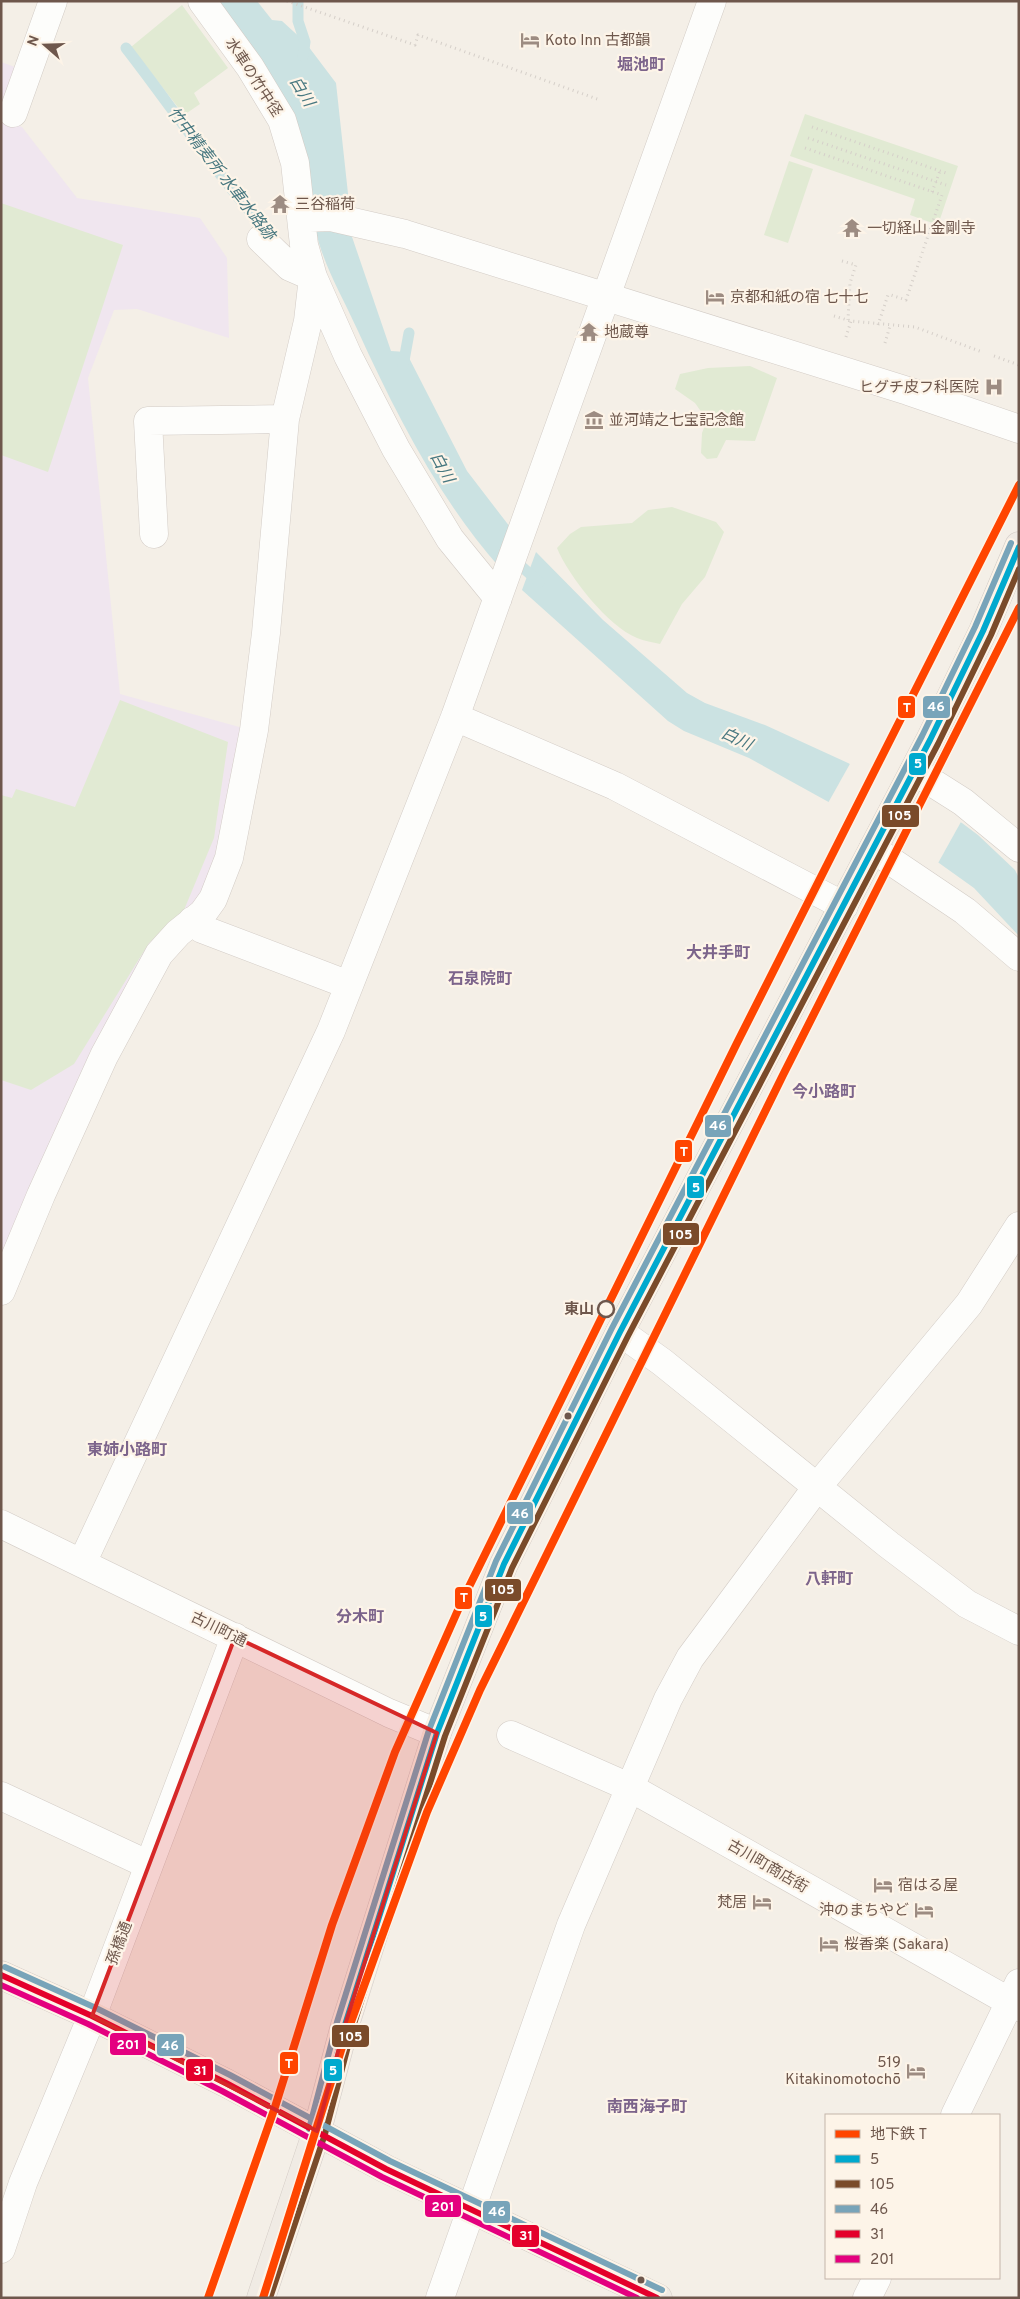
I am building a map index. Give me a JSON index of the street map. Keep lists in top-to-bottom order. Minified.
{"streets":{"street":["水車の竹中径","古川町通","古川町商店街","孫橋通"]},"crossings":[["古川町通","孫橋通"]],"districts":["堀池町","大井手町","石泉院町","今小路町","東姉小路町","八軒町","分木町","南西海子町"],"water":["白川","竹中精麦所 水車水路跡"],"places":{"hotel":["Koto Inn 古都韻","京都和紙の宿 七十七","宿はる屋","梵居","沖のまちやど","桜香楽 (Sakara)","519 Kitakinomotochō"],"temple":["三谷稲荷","一切経山 金剛寺","地蔵尊"],"hospital":["ヒグチ皮フ科医院"],"museum":["並河靖之七宝記念館"],"other":["東山"]},"lines":["metro line T","transit line 46","transit line 5","transit line 105","transit line 31","transit line 201"],"legend":["地下鉄 T","5","105","46","31","201"],"north":"left"}
